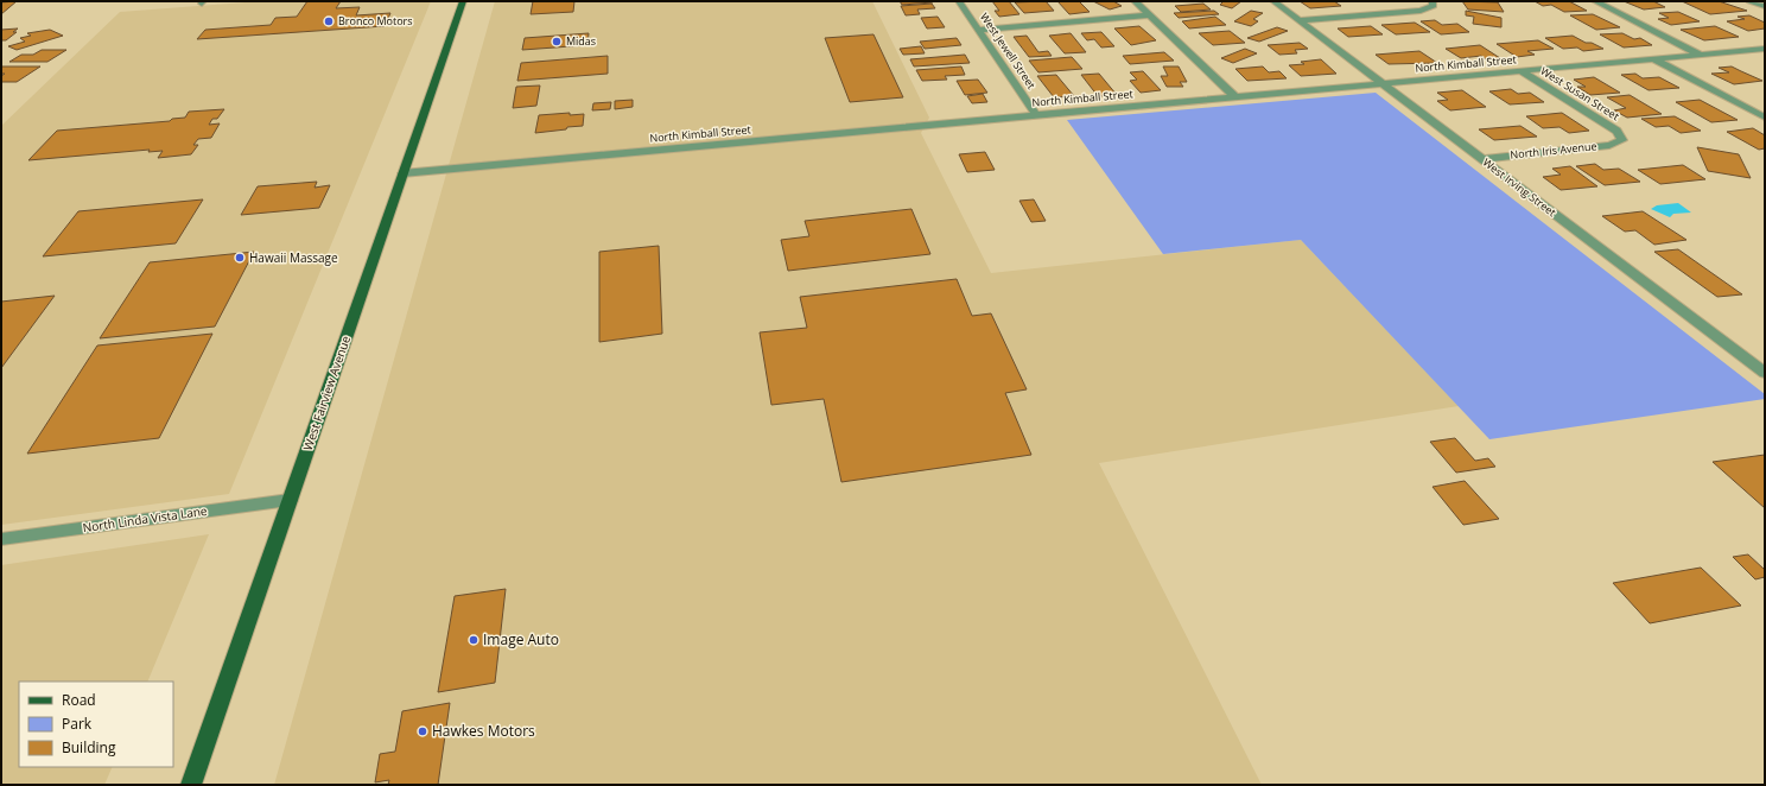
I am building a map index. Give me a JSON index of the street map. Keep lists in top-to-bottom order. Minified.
{"streets":{"main road":["West Fairview Avenue"],"street":["West Jewell Street","North Kimball Street","West Susan Street","North Iris Avenue","West Irving Street","North Linda Vista Lane"]},"crossings":[["West Jewell Street","North Kimball Street"],["North Kimball Street","West Susan Street"],["North Kimball Street","West Irving Street"],["North Kimball Street","West Fairview Avenue"],["West Susan Street","North Iris Avenue"],["North Iris Avenue","West Irving Street"],["West Fairview Avenue","North Linda Vista Lane"]],"places":["Bronco Motors","Midas","Hawaii Massage","Image Auto","Hawkes Motors"],"legend":["Road","Park","Building"]}
